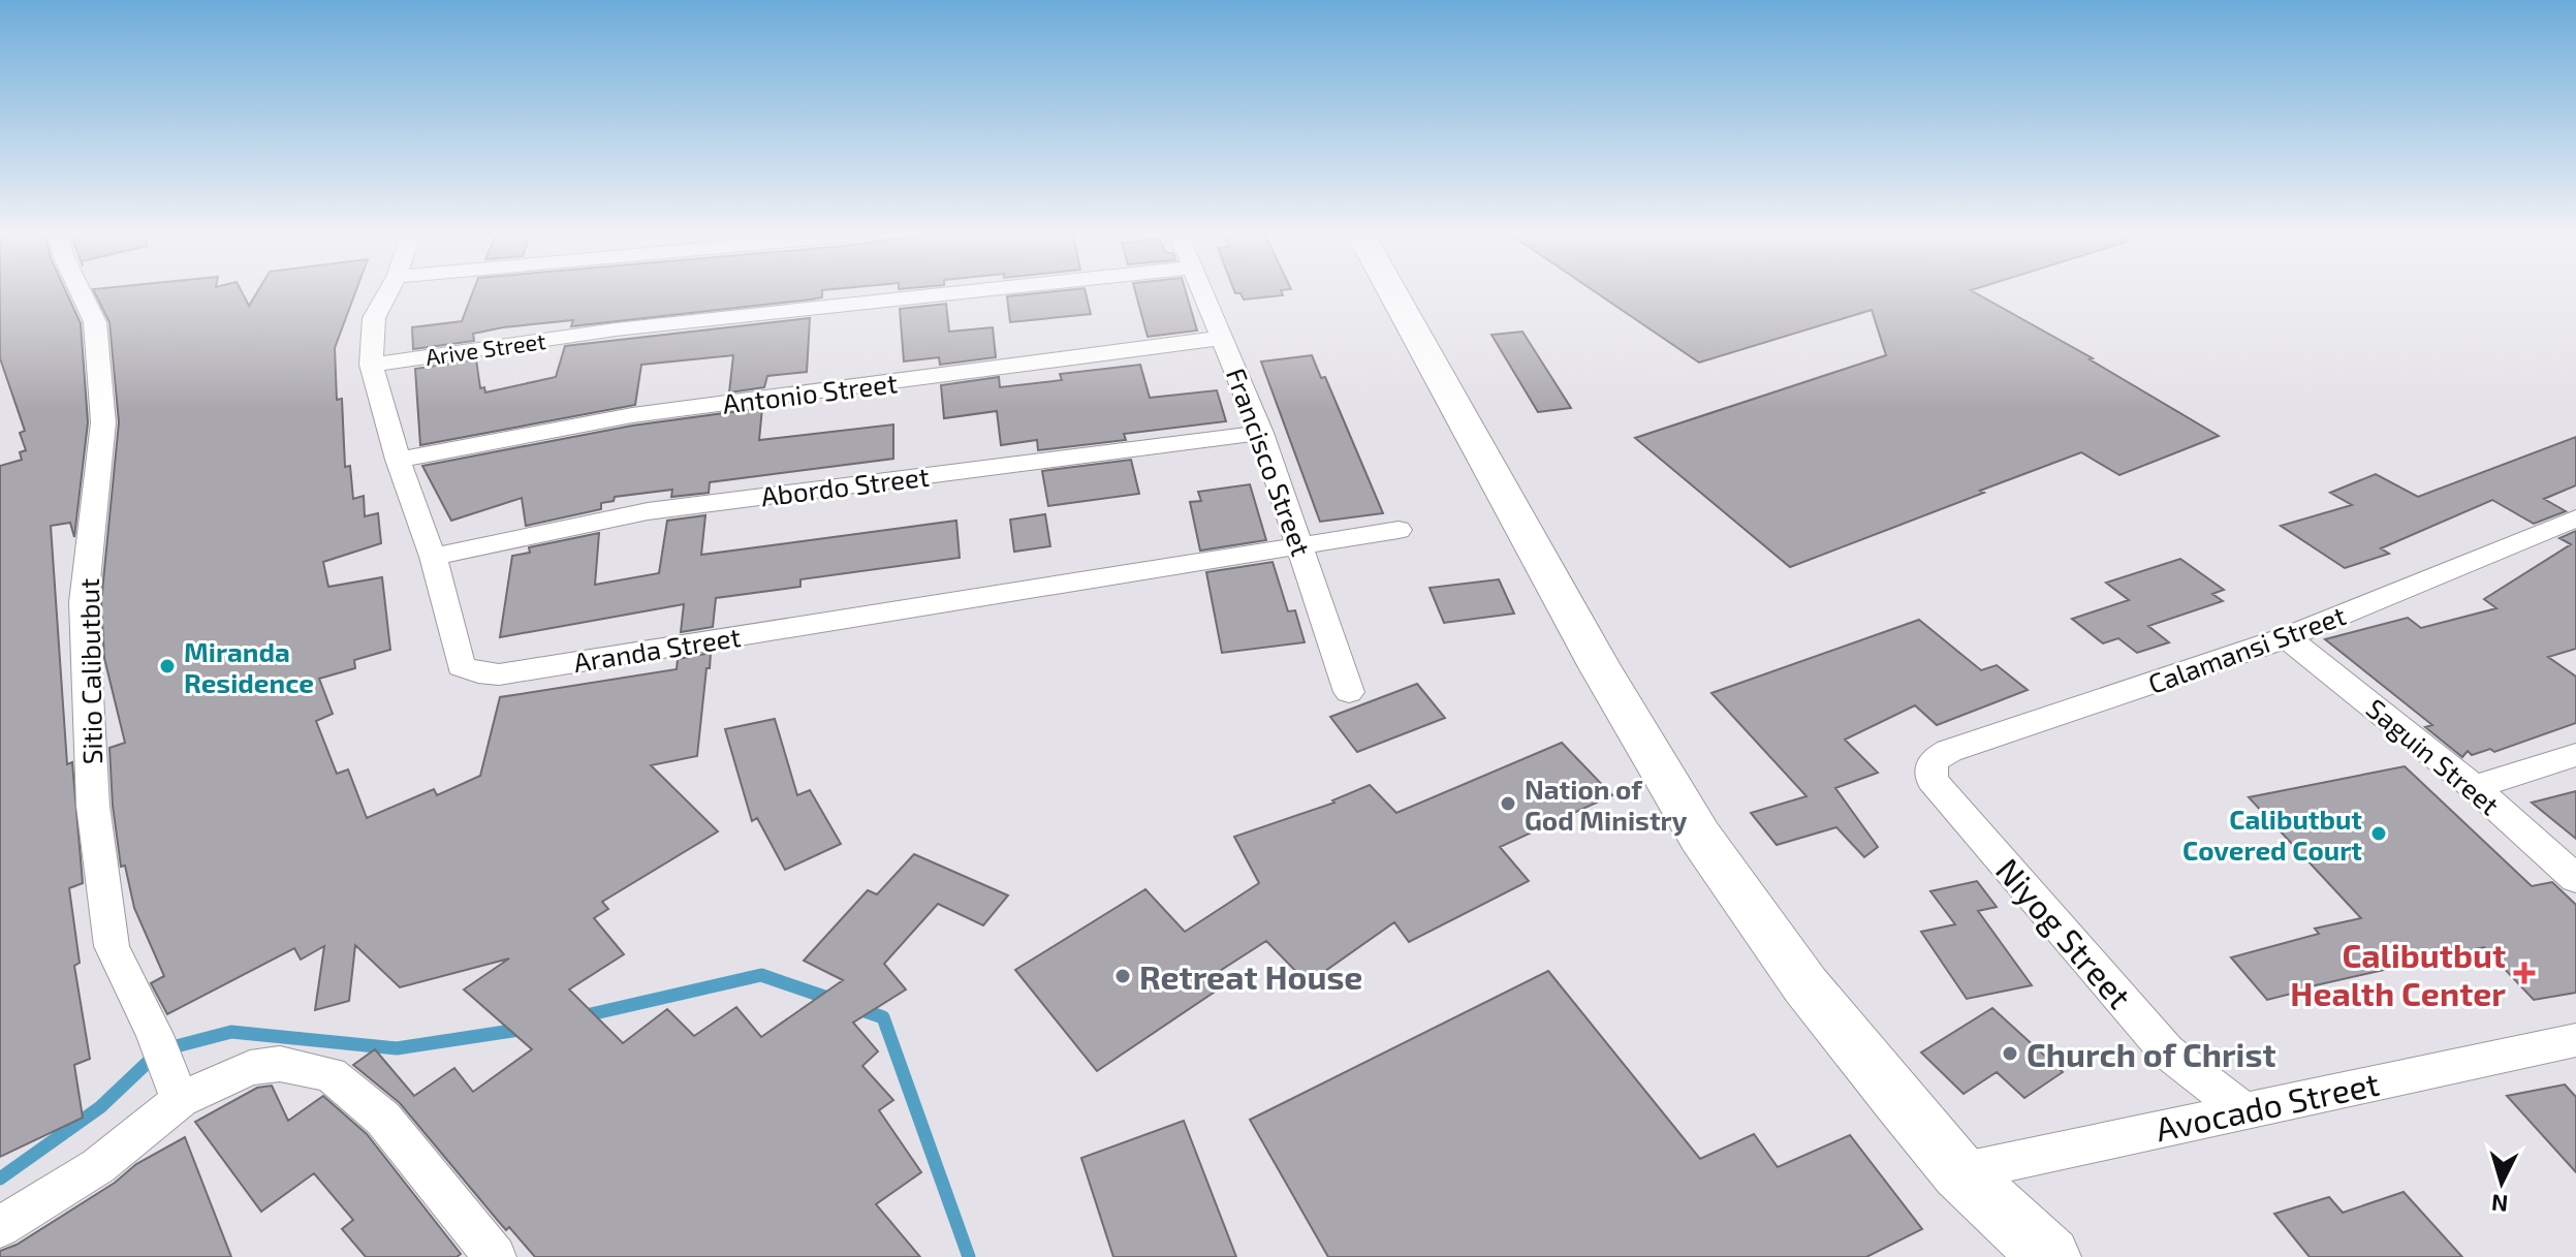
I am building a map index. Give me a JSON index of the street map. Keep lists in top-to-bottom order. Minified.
{"streets":{"street":["Arive Street","Antonio Street","Francisco Street","Abordo Street","Aranda Street","Calamansi Street","Sitio Calibutbut","Saguin Street","Niyog Street","Avocado Street"]},"crossings":[["Arive Street","Aranda Street"],["Antonio Street","Francisco Street"],["Antonio Street","Aranda Street"],["Francisco Street","Abordo Street"],["Francisco Street","Aranda Street"],["Abordo Street","Aranda Street"],["Calamansi Street","Saguin Street"],["Calamansi Street","Niyog Street"],["Niyog Street","Avocado Street"]],"places":{"other":["Miranda Residence","Nation of God Ministry","Calibutbut Covered Court","Retreat House","Church of Christ"],"health":["Calibutbut Health Center"]},"north":"bottom"}
